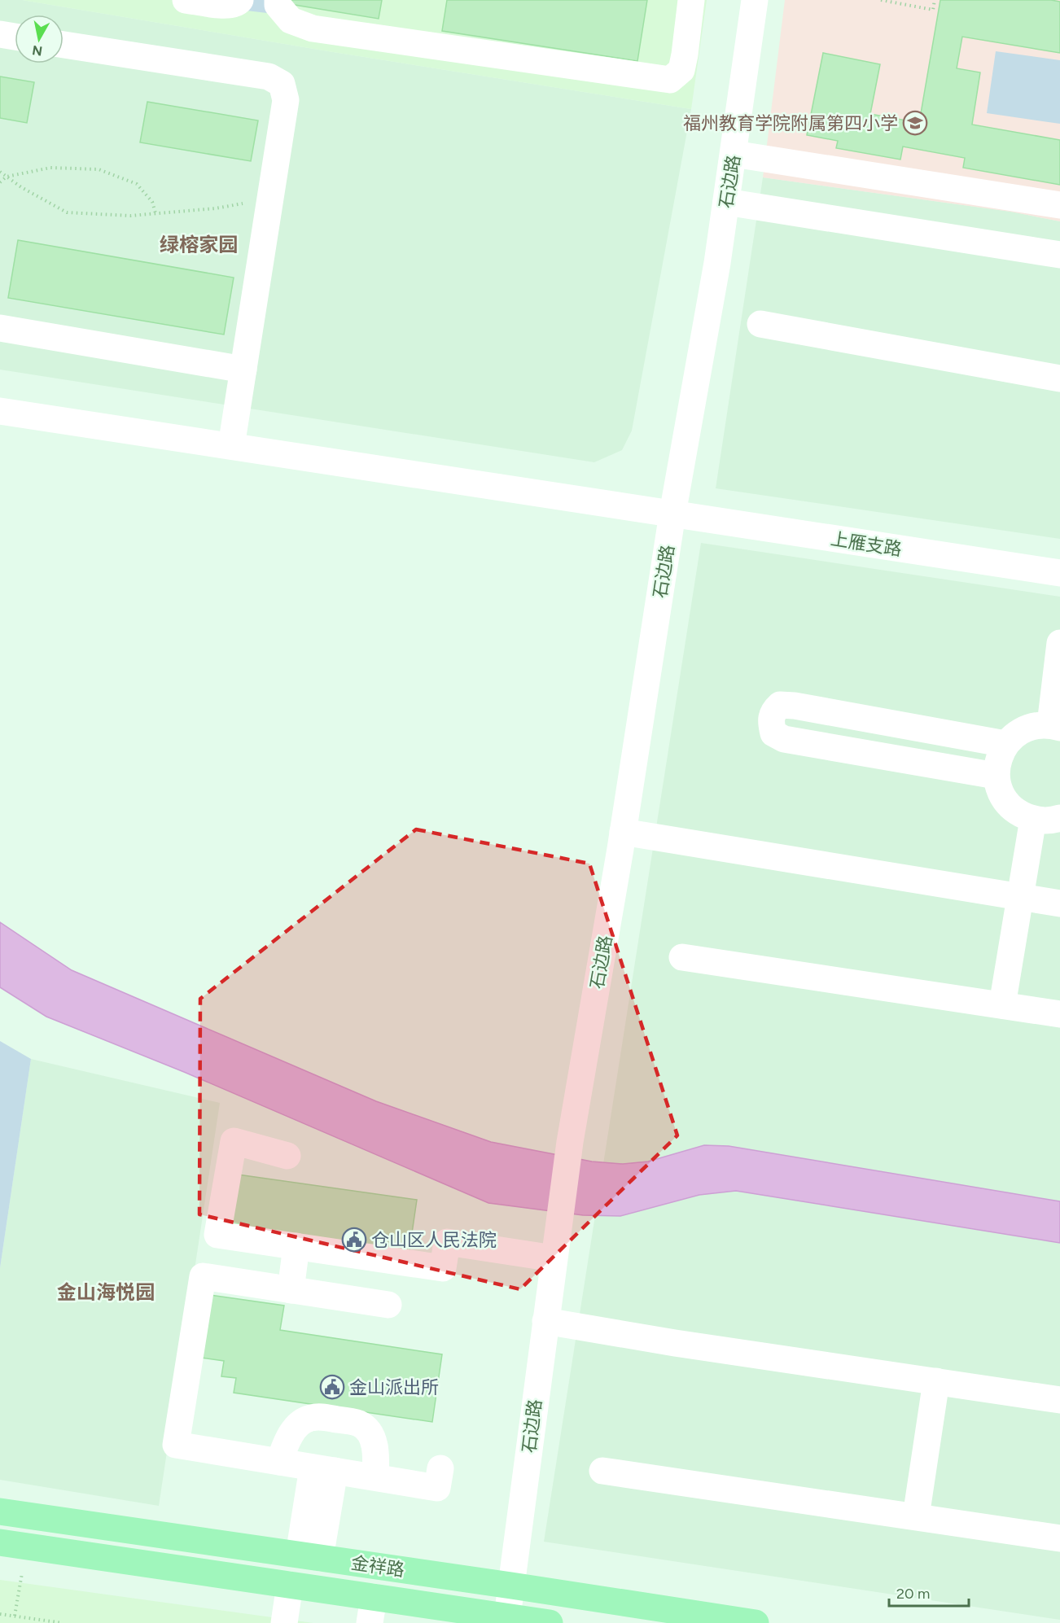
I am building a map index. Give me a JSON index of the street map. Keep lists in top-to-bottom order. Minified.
{"streets":{"main road":["金祥路"],"street":["石边路","上雁支路"]},"crossings":[["石边路","上雁支路"],["石边路","金祥路"]],"districts":["绿榕家园","金山海悦园"],"places":{"school or university":["福州教育学院附属第四小学"],"public building":["仓山区人民法院","金山派出所"]},"scale_bar":"20 m","north":"bottom"}
